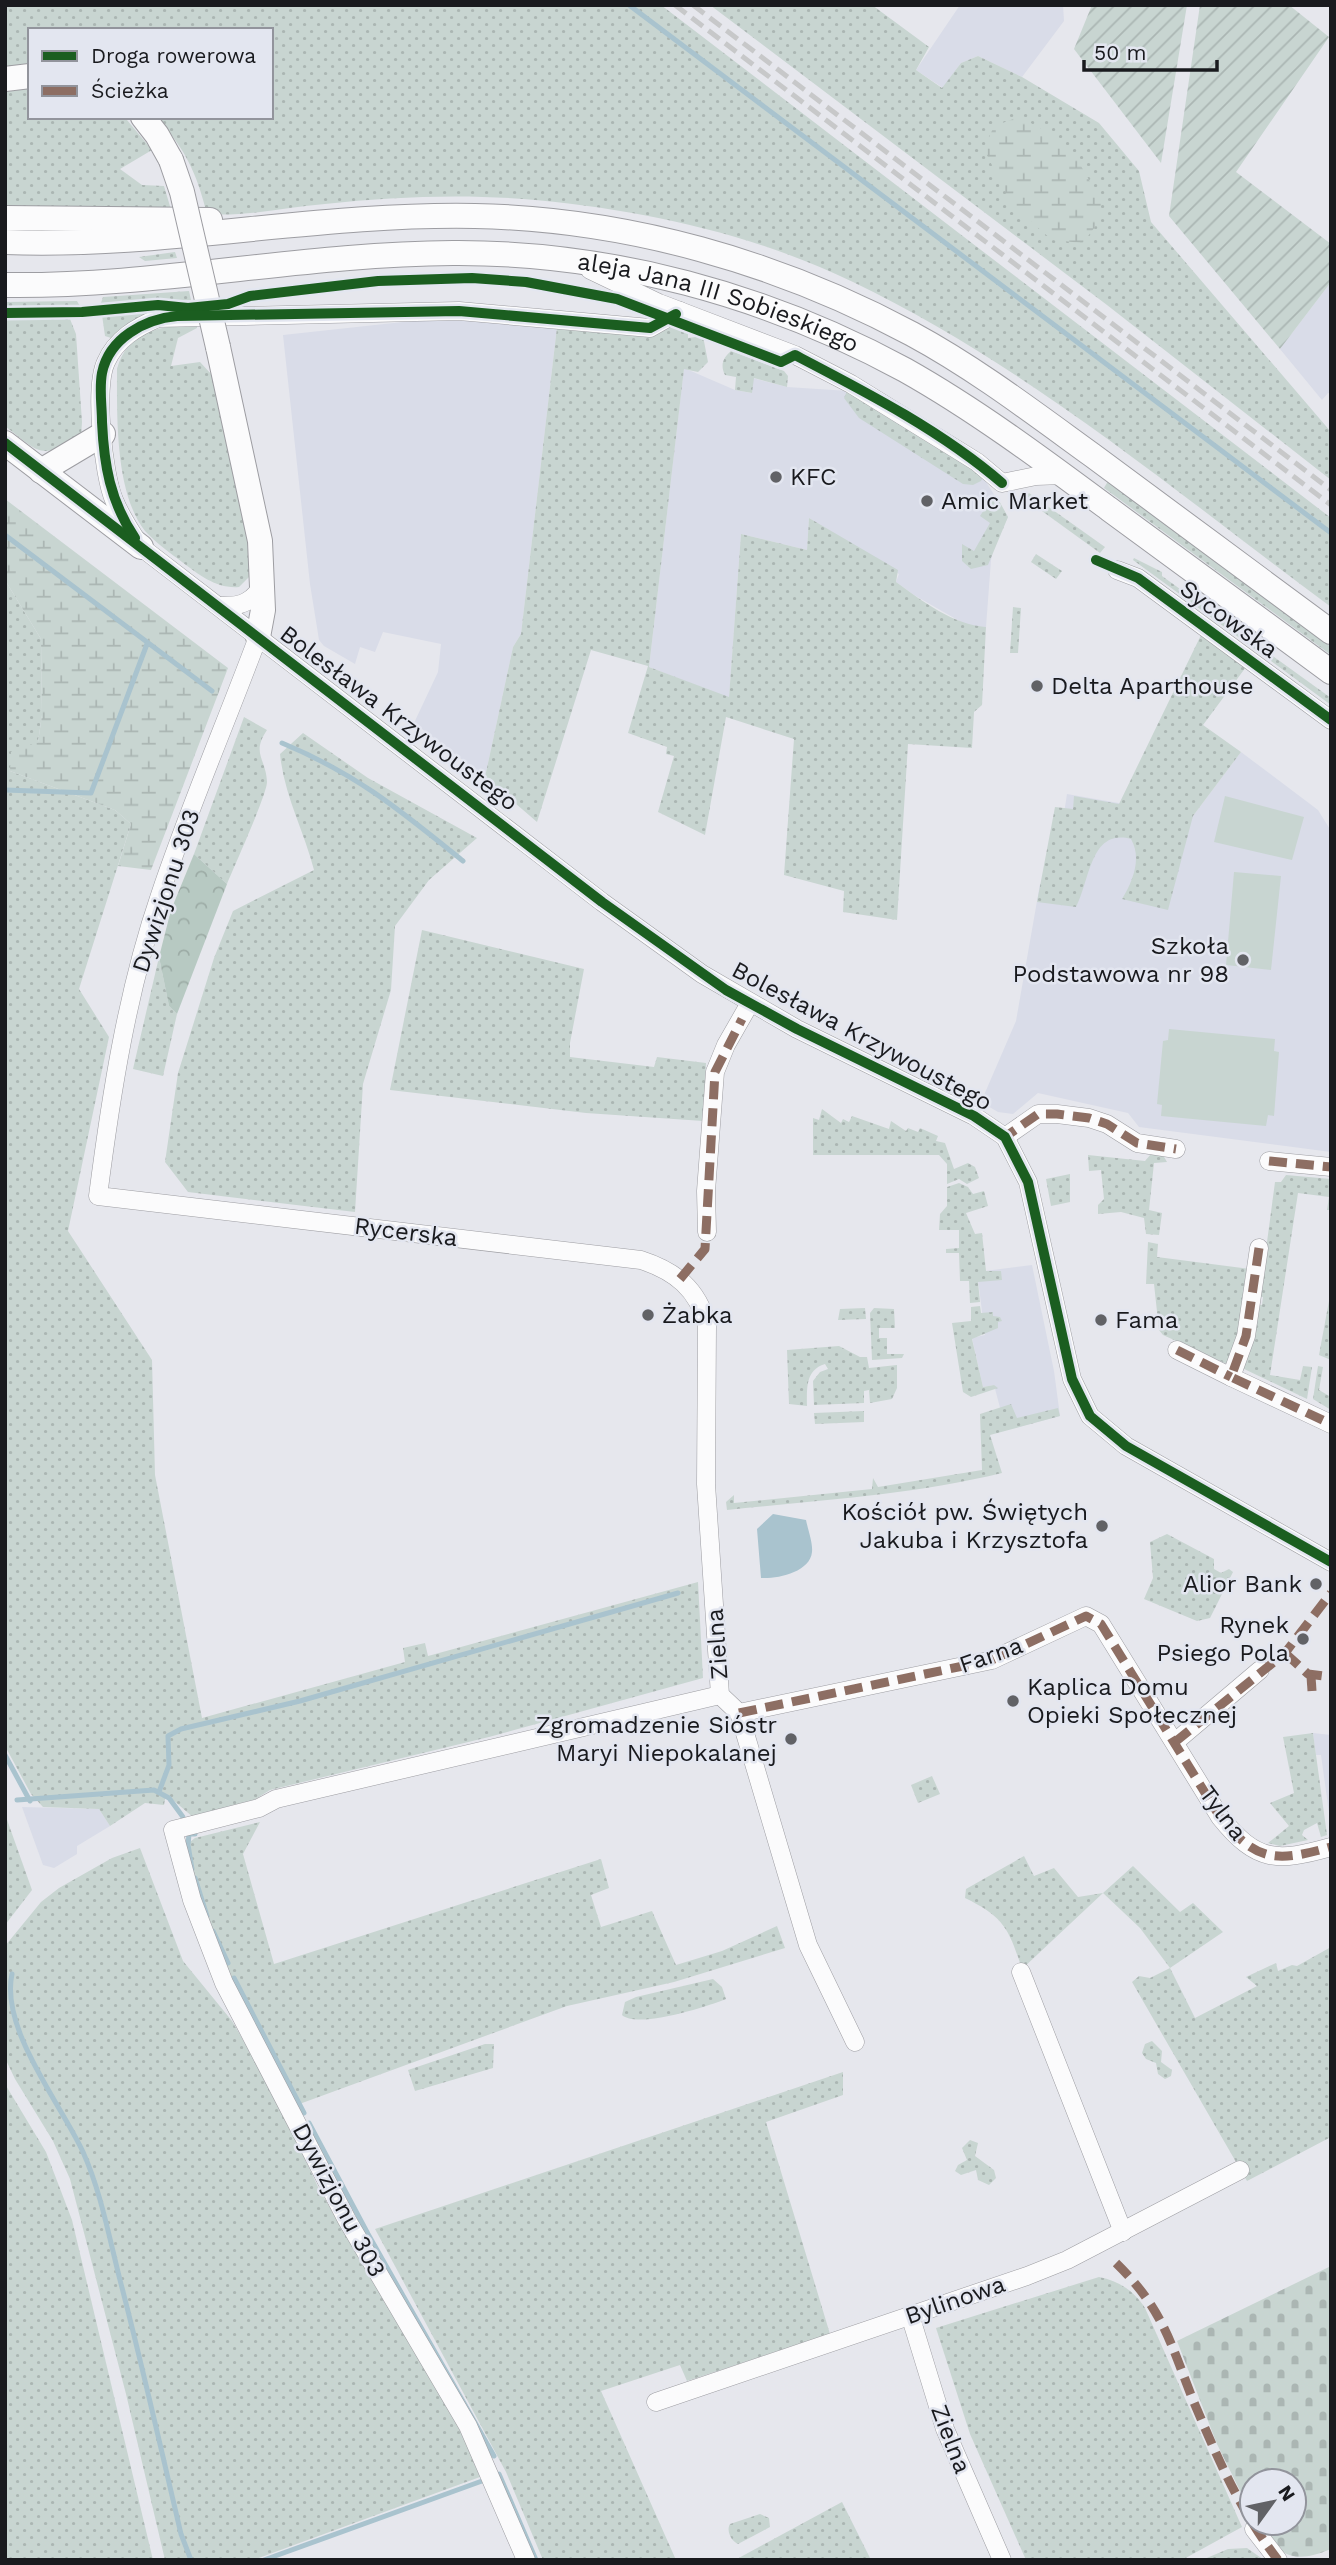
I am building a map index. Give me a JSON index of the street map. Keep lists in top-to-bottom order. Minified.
{"streets":{"main road":["aleja Jana III Sobieskiego"],"street":["Sycowska","Bolesława Krzywoustego","Dywizjonu 303","Rycerska","Zielna","Farna","Tylna","Bylinowa"]},"crossings":[["Bolesława Krzywoustego","Dywizjonu 303"],["Dywizjonu 303","Rycerska"],["Dywizjonu 303","Zielna"],["Rycerska","Zielna"],["Zielna","Farna"],["Zielna","Bylinowa"],["Farna","Tylna"]],"places":["KFC","Amic Market","Delta Aparthouse","Szkoła Podstawowa nr 98","Żabka","Fama","Kościół pw. Świętych Jakuba i Krzysztofa","Alior Bank","Rynek Psiego Pola","Kaplica Domu Opieki Społecznej","Zgromadzenie Sióstr Maryi Niepokalanej"],"legend":["Droga rowerowa","Ścieżka"],"scale_bar":"50 m","north":"top right"}
